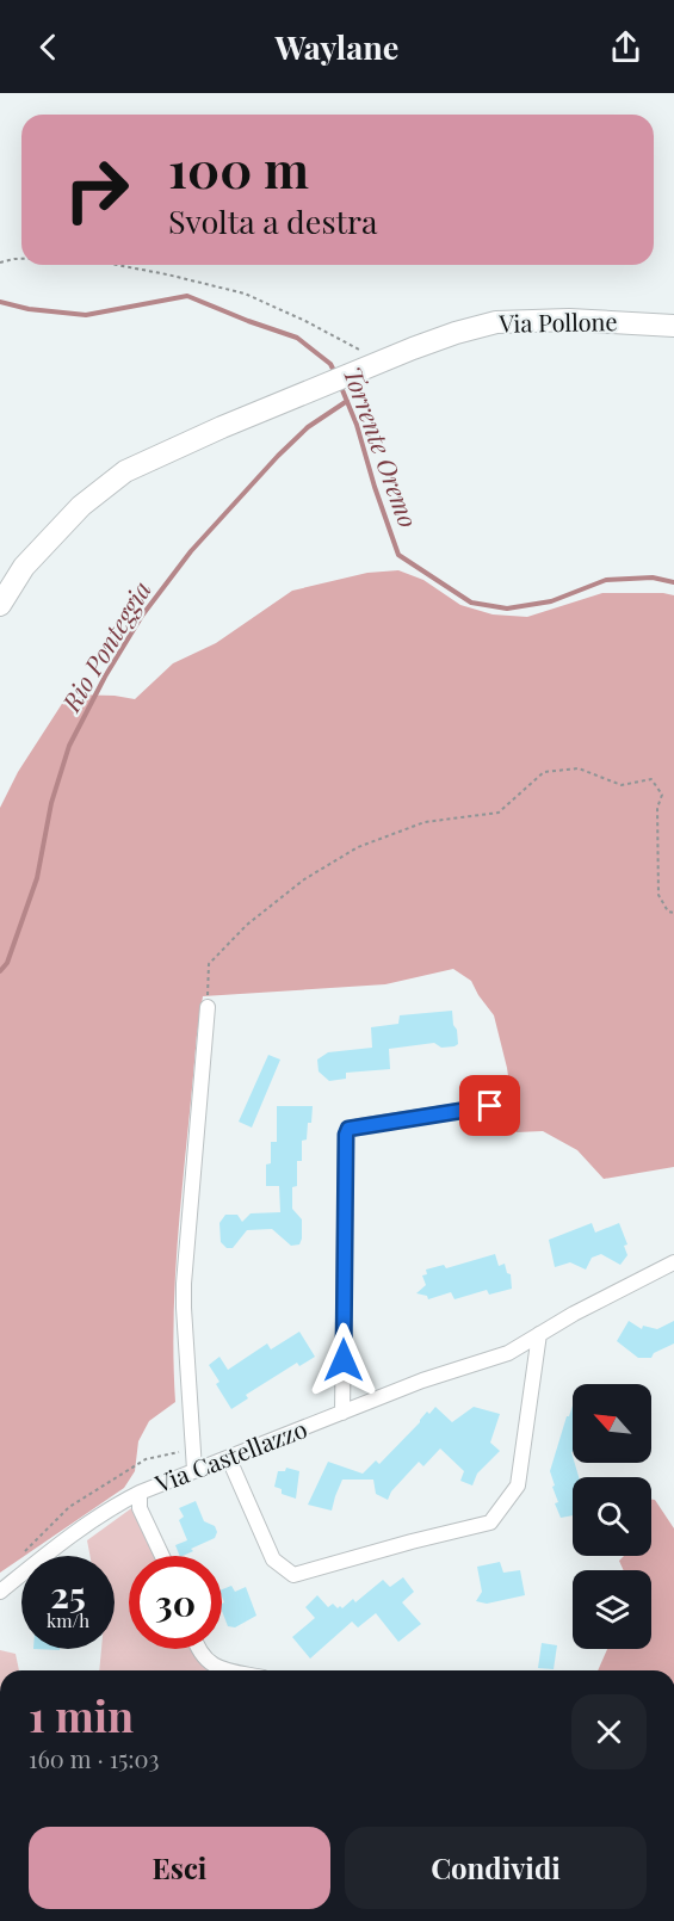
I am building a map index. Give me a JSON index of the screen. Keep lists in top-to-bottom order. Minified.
{"streets":{"street":["Via Pollone","Via Castellazzo"]},"water":["Torrente Oremo","Rio Ponteggia"],"north":"top left","page":{"header":"Waylane","turn":["100 m","Svolta a destra"],"speed":"25 km/h","limit":"30","heading":["1 min","160 m · 15:03"],"buttons":["Esci","Condividi"]}}
